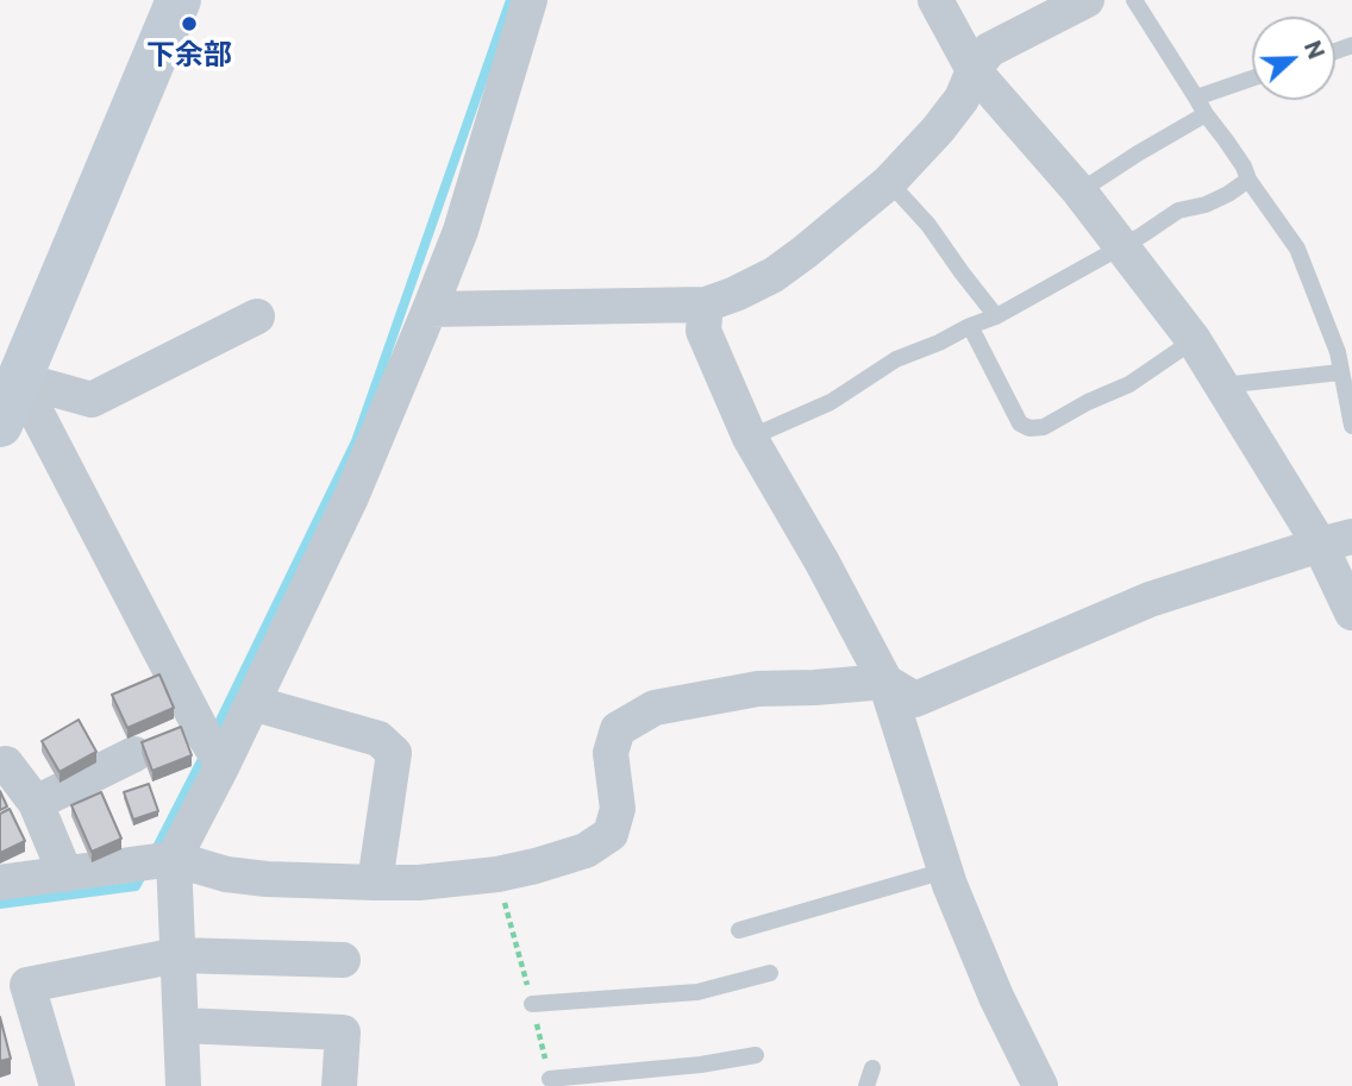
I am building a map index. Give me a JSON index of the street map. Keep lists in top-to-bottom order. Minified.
{"places":["下余部"],"north":"right"}
